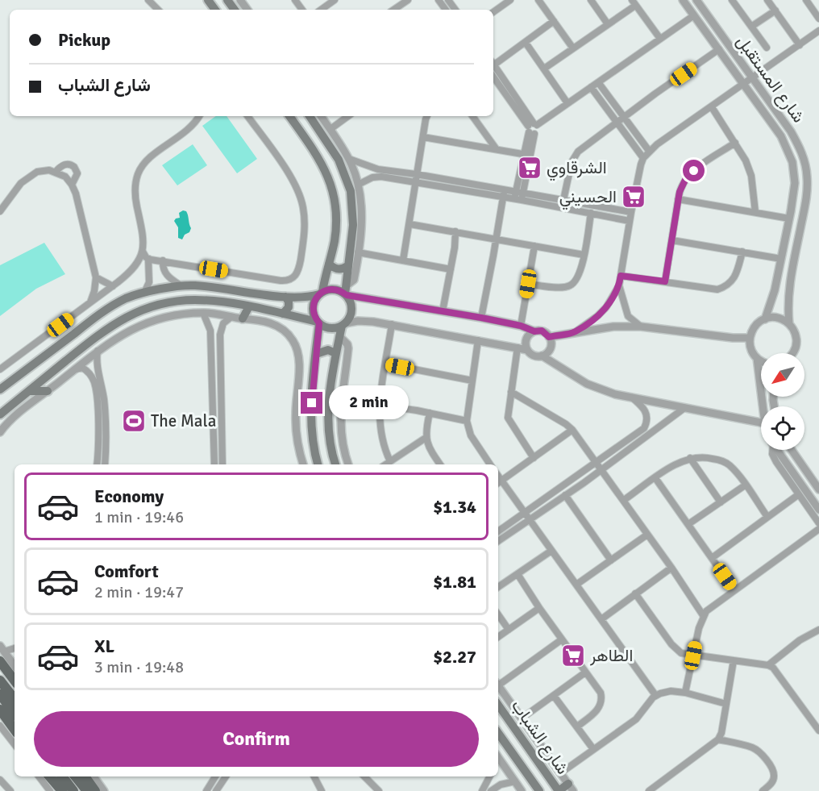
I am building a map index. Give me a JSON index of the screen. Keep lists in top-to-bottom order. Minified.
{"streets":{"main road":["شارع الشباب"],"street":["شارع المستقبل"]},"places":{"supermarket":["الشرقاوي","الحسيني","الطاهر"],"sports":["The Mala"]},"north":"bottom left","page":{"banner":["Pickup","شارع الشباب"],"bubble":"2 min","list":[{"name":"Economy","note":"1 min · 19:46","value":"$1.34"},{"name":"Comfort","note":"2 min · 19:47","value":"$1.81"},{"name":"XL","note":"3 min · 19:48","value":"$2.27"}],"buttons":"Confirm"}}
